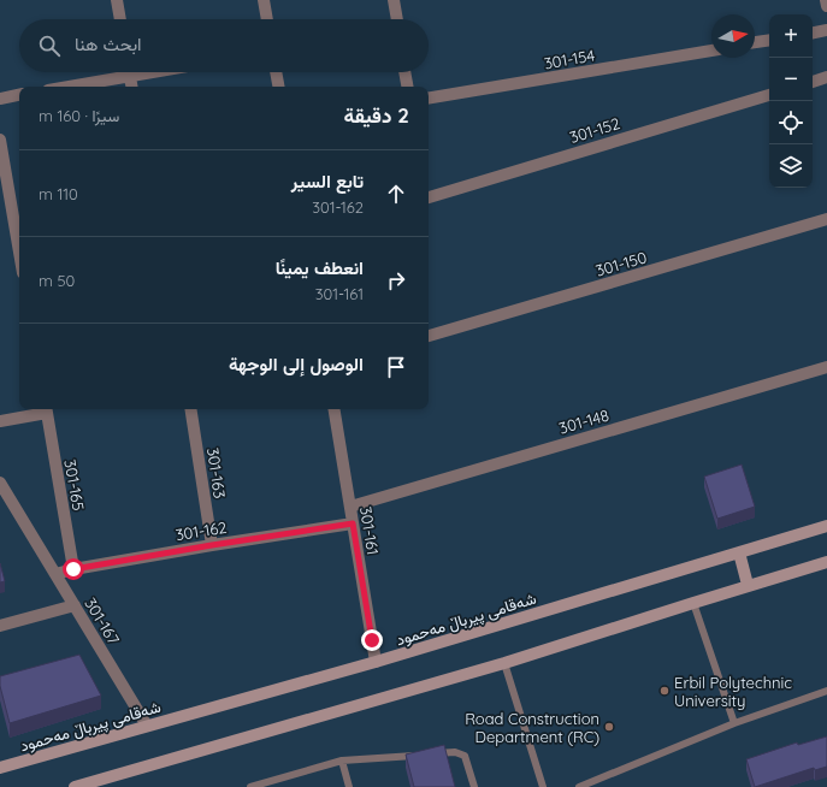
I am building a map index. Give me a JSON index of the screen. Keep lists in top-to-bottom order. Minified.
{"streets":{"main road":["شەقامی پیرباڵ مەحمود"],"street":["301-154","301-152","301-150","301-148","301-163","301-165","301-162","301-161","301-167"]},"crossings":[["301-148","301-161"],["301-163","301-162"],["301-165","301-162"],["301-162","301-161"],["301-162","301-167"],["301-161","شەقامی پیرباڵ مەحمود"],["شەقامی پیرباڵ مەحمود","301-167"]],"places":["Erbil Polytechnic University","Road Construction Department (RC)"],"north":"right","page":{"map_buttons":["+","−"],"search":"ابحث هنا","heading":["2 دقيقة","سيرًا · 160 m"],"list":[["تابع السير","301-162","110 m"],["انعطف يمينًا","301-161","50 m"],"الوصول إلى الوجهة"]}}
